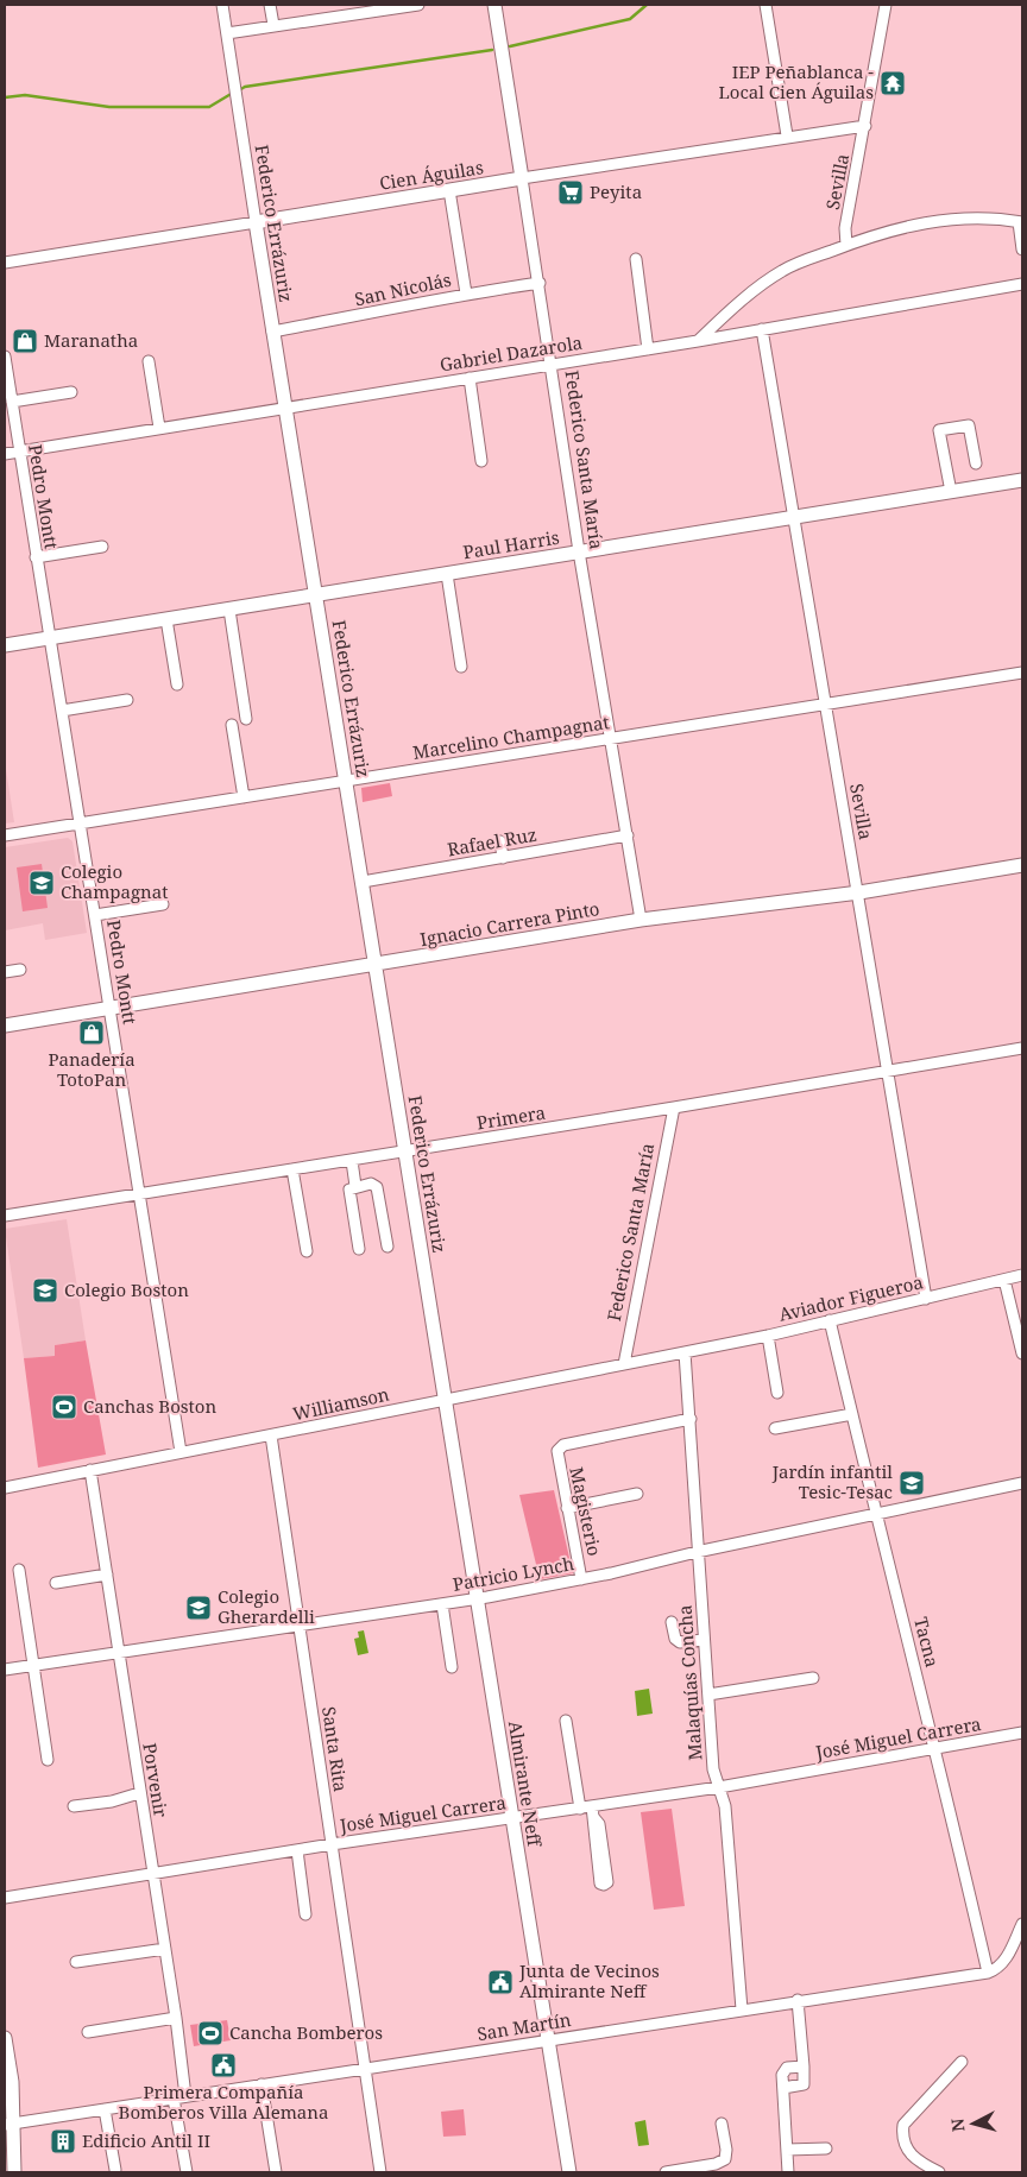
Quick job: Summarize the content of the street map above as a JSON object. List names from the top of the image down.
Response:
{
  "streets": {
    "street": [
      "Cien Águilas",
      "Sevilla",
      "Federico Errázuriz",
      "San Nicolás",
      "Gabriel Dazarola",
      "Federico Santa María",
      "Pedro Montt",
      "Paul Harris",
      "Marcelino Champagnat",
      "Rafael Ruz",
      "Ignacio Carrera Pinto",
      "Primera",
      "Aviador Figueroa",
      "Williamson",
      "Magisterio",
      "Patricio Lynch",
      "Tacna",
      "Malaquías Concha",
      "José Miguel Carrera",
      "Santa Rita",
      "Porvenir",
      "Almirante Neff",
      "San Martín"
    ]
  },
  "crossings": [
    ["Cien Águilas", "Sevilla"],
    ["Cien Águilas", "Federico Errázuriz"],
    ["Cien Águilas", "Federico Santa María"],
    ["Sevilla", "Gabriel Dazarola"],
    ["Sevilla", "Paul Harris"],
    ["Sevilla", "Marcelino Champagnat"],
    ["Sevilla", "Ignacio Carrera Pinto"],
    ["Sevilla", "Primera"],
    ["Sevilla", "Aviador Figueroa"],
    ["Federico Errázuriz", "San Nicolás"],
    ["Federico Errázuriz", "Gabriel Dazarola"],
    ["Federico Errázuriz", "Paul Harris"],
    ["Federico Errázuriz", "Marcelino Champagnat"],
    ["Federico Errázuriz", "Rafael Ruz"],
    ["Federico Errázuriz", "Ignacio Carrera Pinto"],
    ["Federico Errázuriz", "Primera"],
    ["Federico Errázuriz", "Williamson"],
    ["Federico Errázuriz", "Almirante Neff"],
    ["San Nicolás", "Federico Santa María"],
    ["Gabriel Dazarola", "Federico Santa María"],
    ["Gabriel Dazarola", "Pedro Montt"],
    ["Federico Santa María", "Paul Harris"],
    ["Federico Santa María", "Marcelino Champagnat"],
    ["Federico Santa María", "Rafael Ruz"],
    ["Federico Santa María", "Ignacio Carrera Pinto"],
    ["Federico Santa María", "Primera"],
    ["Federico Santa María", "Williamson"],
    ["Pedro Montt", "Paul Harris"],
    ["Pedro Montt", "Marcelino Champagnat"],
    ["Pedro Montt", "Ignacio Carrera Pinto"],
    ["Pedro Montt", "Primera"],
    ["Pedro Montt", "Williamson"],
    ["Aviador Figueroa", "Williamson"],
    ["Aviador Figueroa", "Tacna"],
    ["Aviador Figueroa", "Malaquías Concha"],
    ["Williamson", "Malaquías Concha"],
    ["Williamson", "Santa Rita"],
    ["Williamson", "Porvenir"],
    ["Williamson", "Almirante Neff"],
    ["Magisterio", "Patricio Lynch"],
    ["Magisterio", "Malaquías Concha"],
    ["Patricio Lynch", "Tacna"],
    ["Patricio Lynch", "Malaquías Concha"],
    ["Patricio Lynch", "Santa Rita"],
    ["Patricio Lynch", "Porvenir"],
    ["Patricio Lynch", "Almirante Neff"],
    ["Tacna", "José Miguel Carrera"],
    ["Tacna", "San Martín"],
    ["Malaquías Concha", "José Miguel Carrera"],
    ["Malaquías Concha", "San Martín"],
    ["José Miguel Carrera", "Santa Rita"],
    ["José Miguel Carrera", "Porvenir"],
    ["José Miguel Carrera", "Almirante Neff"],
    ["Santa Rita", "San Martín"],
    ["Porvenir", "San Martín"],
    ["Almirante Neff", "San Martín"]
  ],
  "places": {
    "temple": ["IEP Peñablanca - Local Cien Águilas"],
    "supermarket": ["Peyita"],
    "shop": ["Maranatha", "Panadería TotoPan"],
    "school or university": [
      "Colegio Champagnat",
      "Colegio Boston",
      "Jardín infantil Tesic-Tesac",
      "Colegio Gherardelli"
    ],
    "sports": ["Canchas Boston", "Cancha Bomberos"],
    "public building": ["Junta de Vecinos Almirante Neff", "Primera Compañía Bomberos Villa Alemana"],
    "building": ["Edificio Antil II"]
  },
  "north": "left"
}
